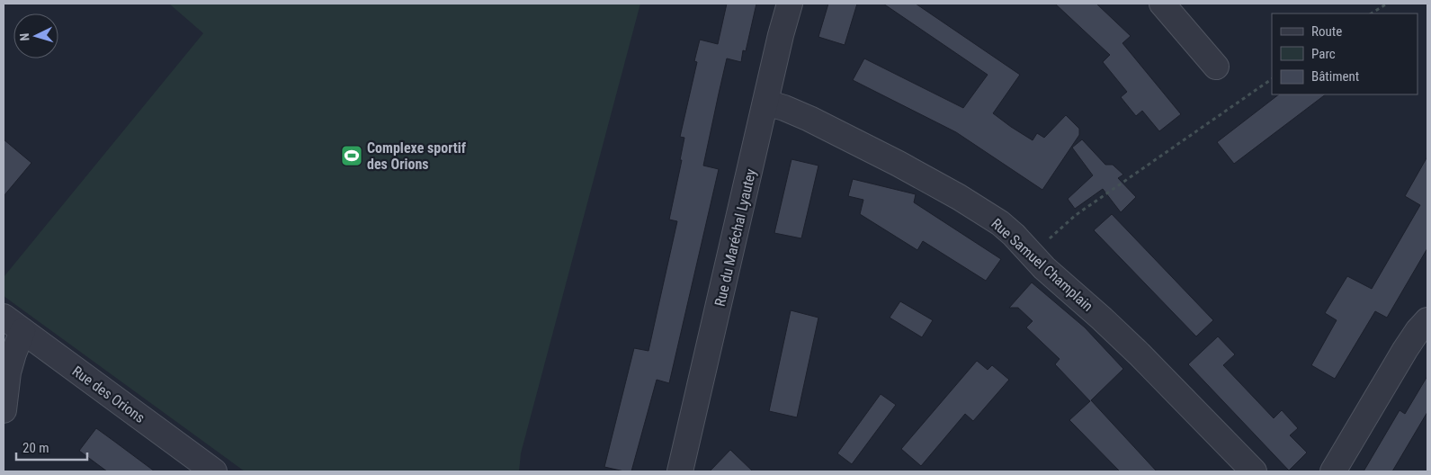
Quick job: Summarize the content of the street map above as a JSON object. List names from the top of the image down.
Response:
{
  "streets": {
    "street": ["Rue du Maréchal Lyautey", "Rue Samuel Champlain", "Rue des Orions"]
  },
  "crossings": [
    ["Rue du Maréchal Lyautey", "Rue Samuel Champlain"]
  ],
  "places": {
    "sports": ["Complexe sportif des Orions"]
  },
  "legend": ["Route", "Parc", "Bâtiment"],
  "scale_bar": "20 m",
  "north": "left"
}
